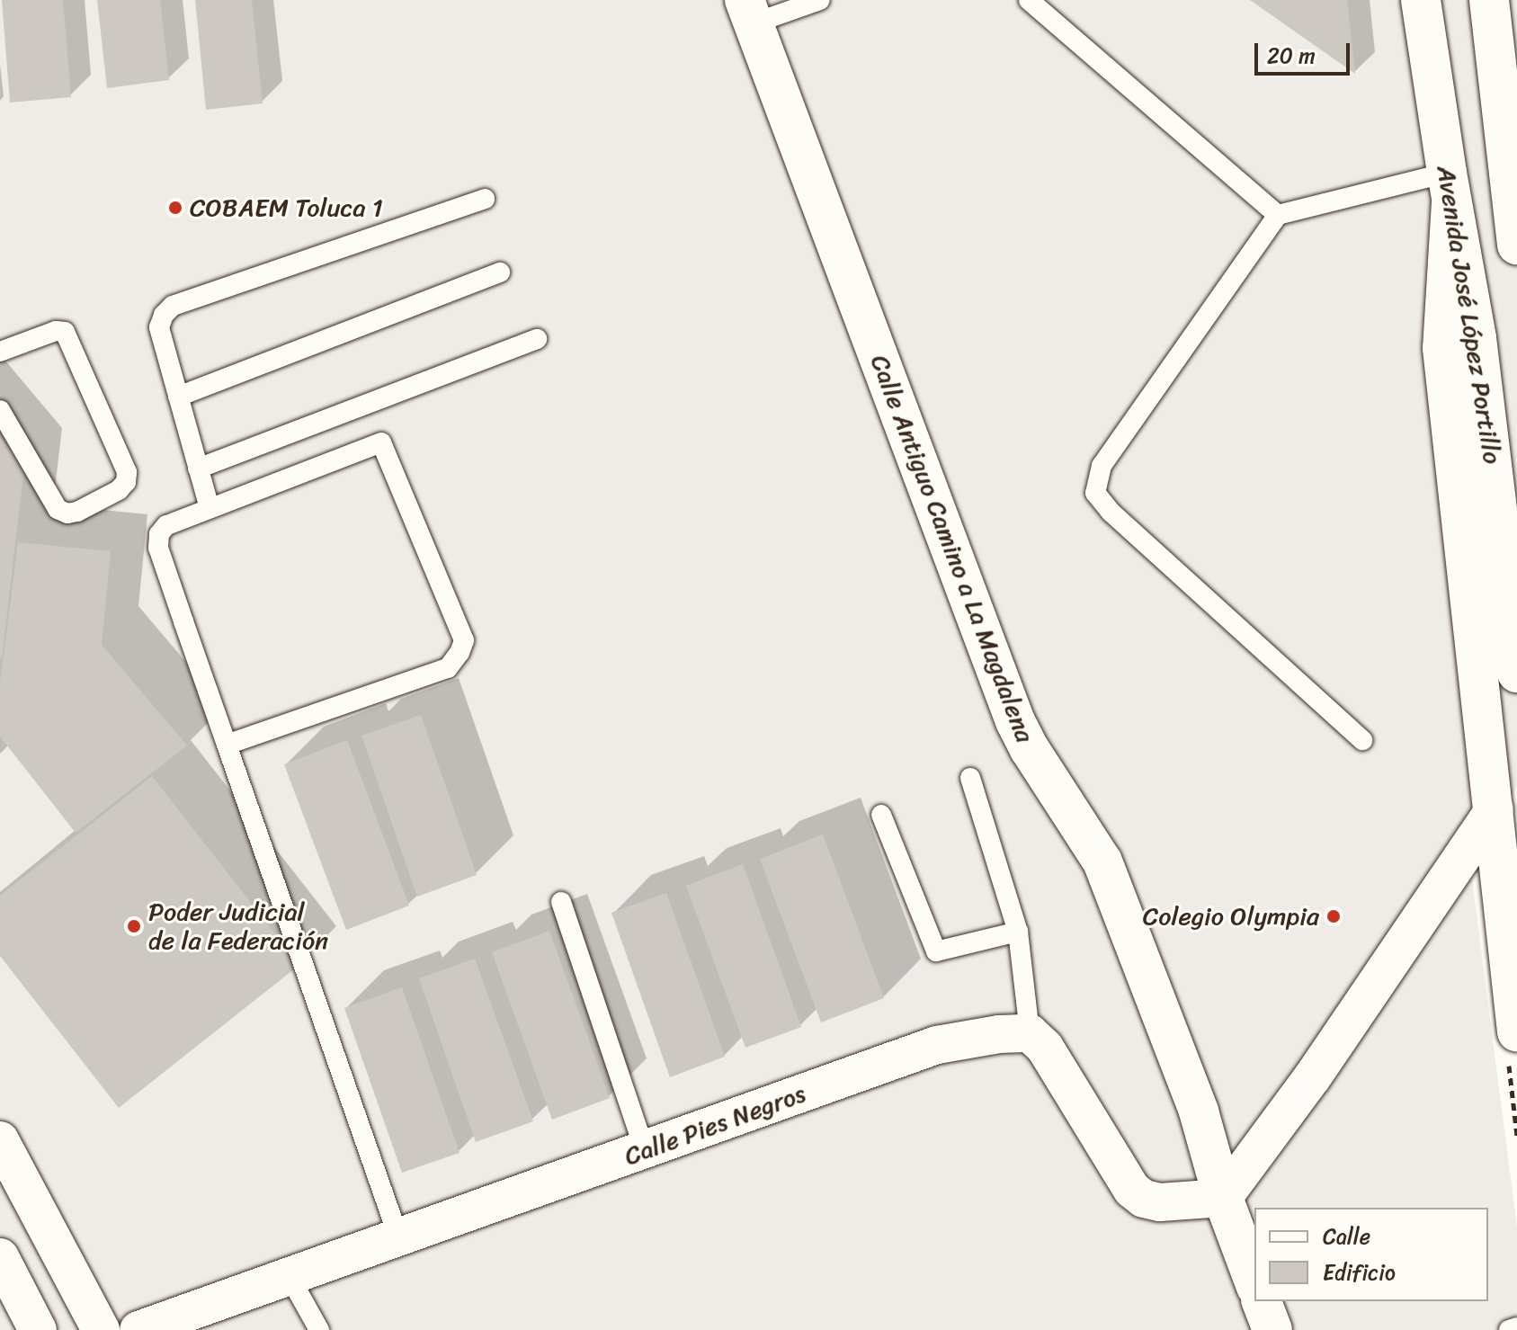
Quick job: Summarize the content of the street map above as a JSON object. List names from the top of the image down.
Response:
{
  "streets": {
    "main road": ["Avenida José López Portillo", "Calle Antiguo Camino a La Magdalena"],
    "street": ["Calle Pies Negros"]
  },
  "places": ["COBAEM Toluca 1", "Colegio Olympia", "Poder Judicial de la Federación"],
  "legend": ["Calle", "Edificio"],
  "scale_bar": "20 m"
}
